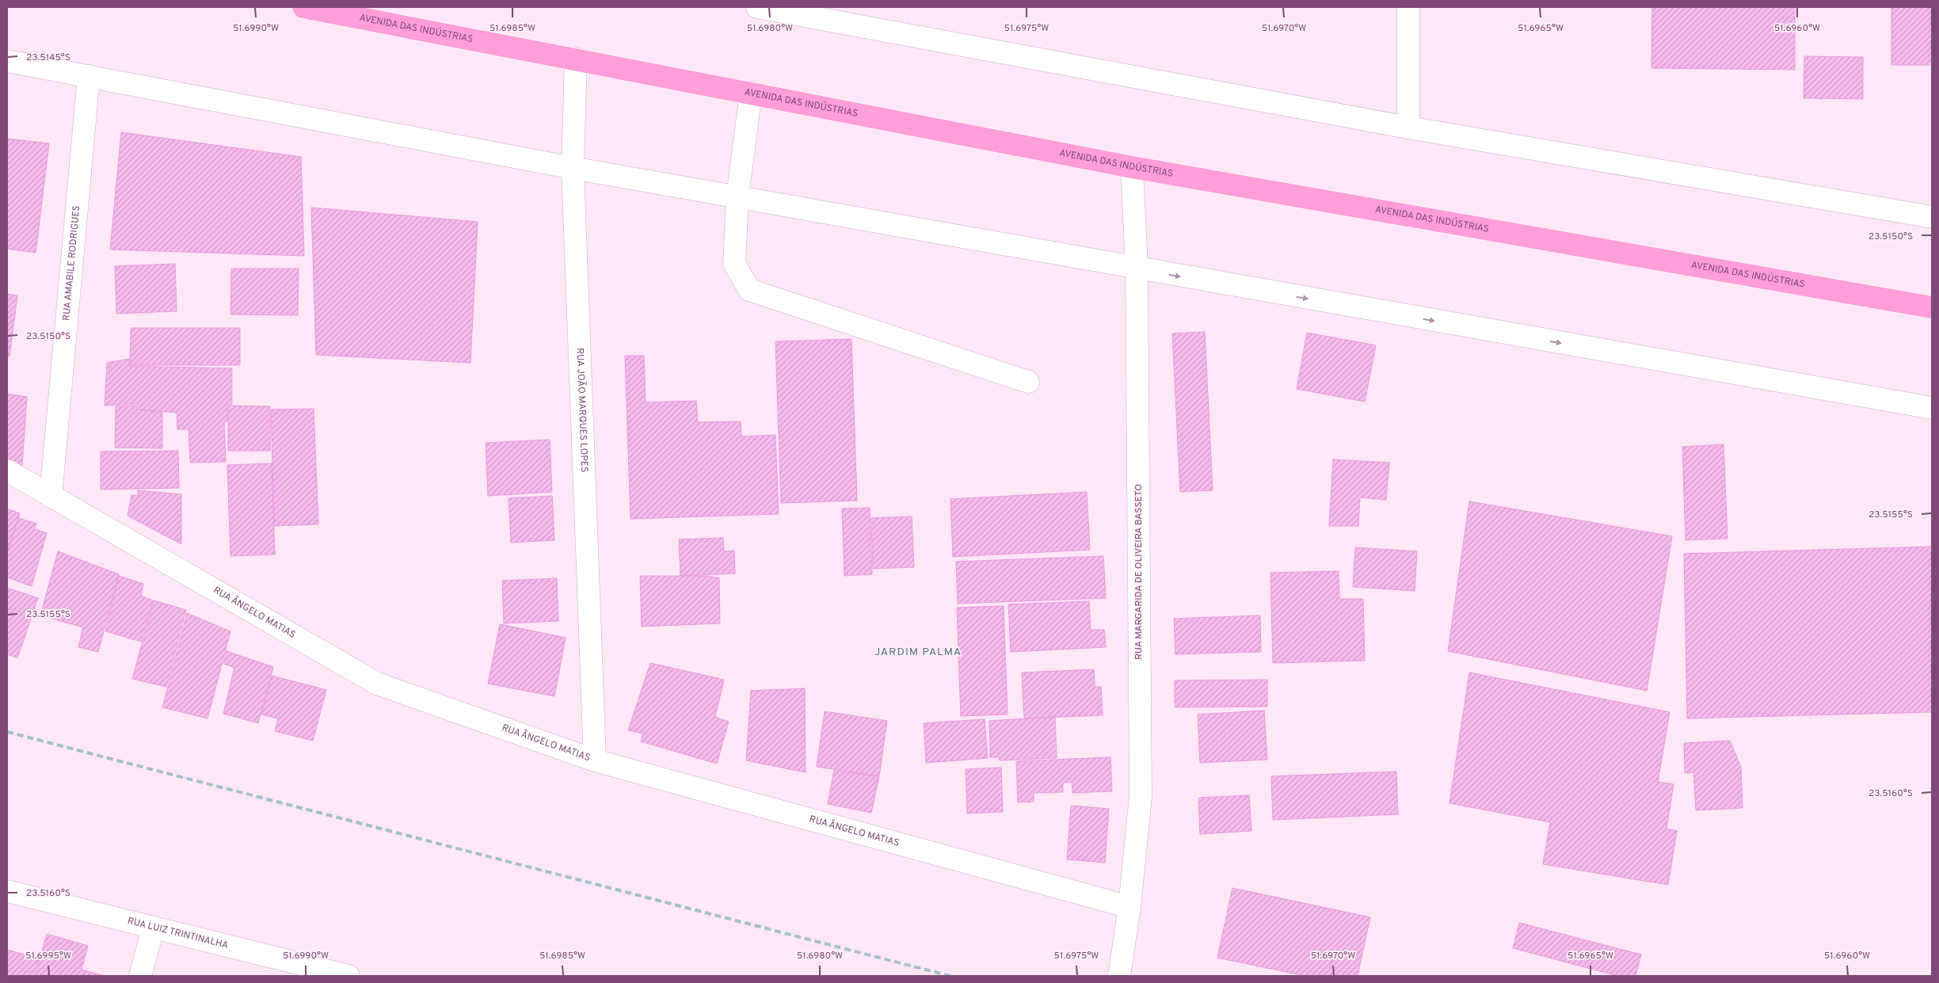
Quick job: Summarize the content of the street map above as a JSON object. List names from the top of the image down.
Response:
{
  "streets": {
    "main road": ["AVENIDA DAS INDÚSTRIAS"],
    "street": [
      "RUA AMABILE RODRIGUES",
      "RUA JOÃO MARQUES LOPES",
      "RUA MARGARIDA DE OLIVEIRA BASSETO",
      "RUA ÂNGELO MATIAS",
      "RUA LUIZ TRINTINALHA"
    ]
  },
  "crossings": [
    ["AVENIDA DAS INDÚSTRIAS", "RUA JOÃO MARQUES LOPES"],
    ["AVENIDA DAS INDÚSTRIAS", "RUA MARGARIDA DE OLIVEIRA BASSETO"],
    ["RUA AMABILE RODRIGUES", "RUA ÂNGELO MATIAS"],
    ["RUA JOÃO MARQUES LOPES", "RUA ÂNGELO MATIAS"],
    ["RUA MARGARIDA DE OLIVEIRA BASSETO", "RUA ÂNGELO MATIAS"]
  ],
  "districts": ["JARDIM PALMA"],
  "coordinates": [
    "51.6990°W",
    "51.6985°W",
    "51.6980°W",
    "51.6975°W",
    "51.6970°W",
    "51.6965°W",
    "51.6960°W",
    "23.5145°S",
    "23.5150°S",
    "23.5155°S",
    "23.5160°S",
    "51.6995°W"
  ]
}
